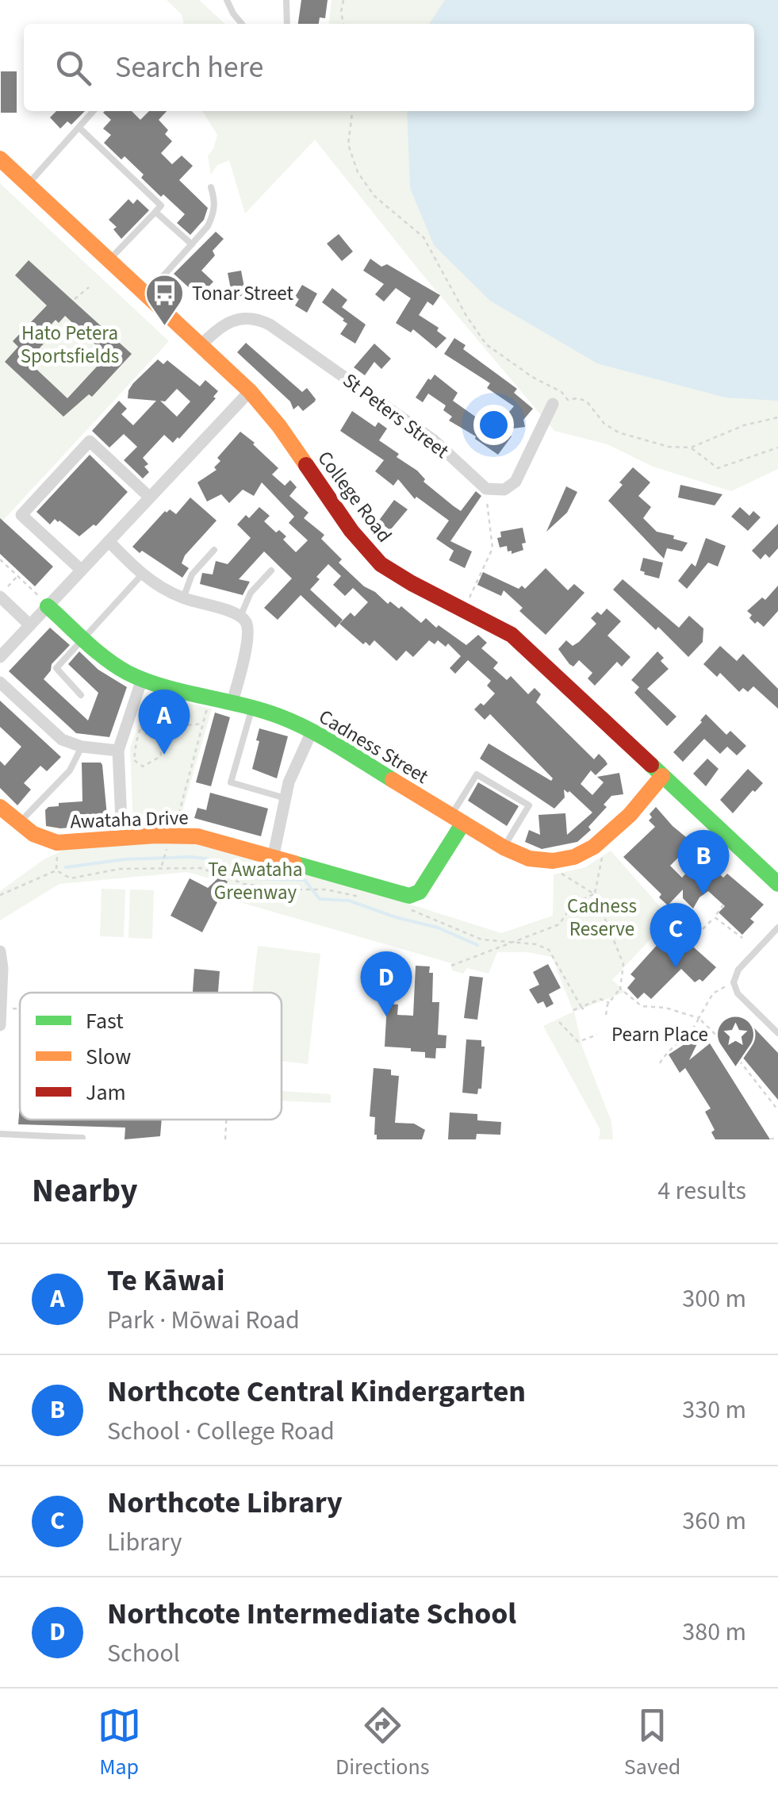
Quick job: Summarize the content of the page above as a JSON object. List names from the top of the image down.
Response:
{
  "streets": {
    "street": [
      "St Peters Street",
      "College Road",
      "Cadness Street",
      "Awataha Drive"
    ]
  },
  "crossings": [
    ["St Peters Street", "College Road"],
    ["College Road", "Cadness Street"],
    ["Cadness Street", "Awataha Drive"]
  ],
  "parks": ["Hato Petera Sportsfields", "Te Awataha Greenway", "Cadness Reserve"],
  "places": {
    "bus stop": ["Tonar Street"],
    "place": ["Pearn Place"]
  },
  "legend": ["Fast", "Slow", "Jam"],
  "page": {
    "search": "Search here",
    "pins": [
      "A",
      "B",
      "C",
      "D"
    ],
    "heading": ["Nearby", "4 results"],
    "list": [
      {
        "mark": "A",
        "name": "Te Kāwai",
        "note": "Park · Mōwai Road",
        "value": "300 m"
      },
      {
        "mark": "B",
        "name": "Northcote Central Kindergarten",
        "note": "School · College Road",
        "value": "330 m"
      },
      {
        "mark": "C",
        "name": "Northcote Library",
        "note": "Library",
        "value": "360 m"
      },
      {
        "mark": "D",
        "name": "Northcote Intermediate School",
        "note": "School",
        "value": "380 m"
      }
    ],
    "nav": ["Map", "Directions", "Saved"]
  }
}
